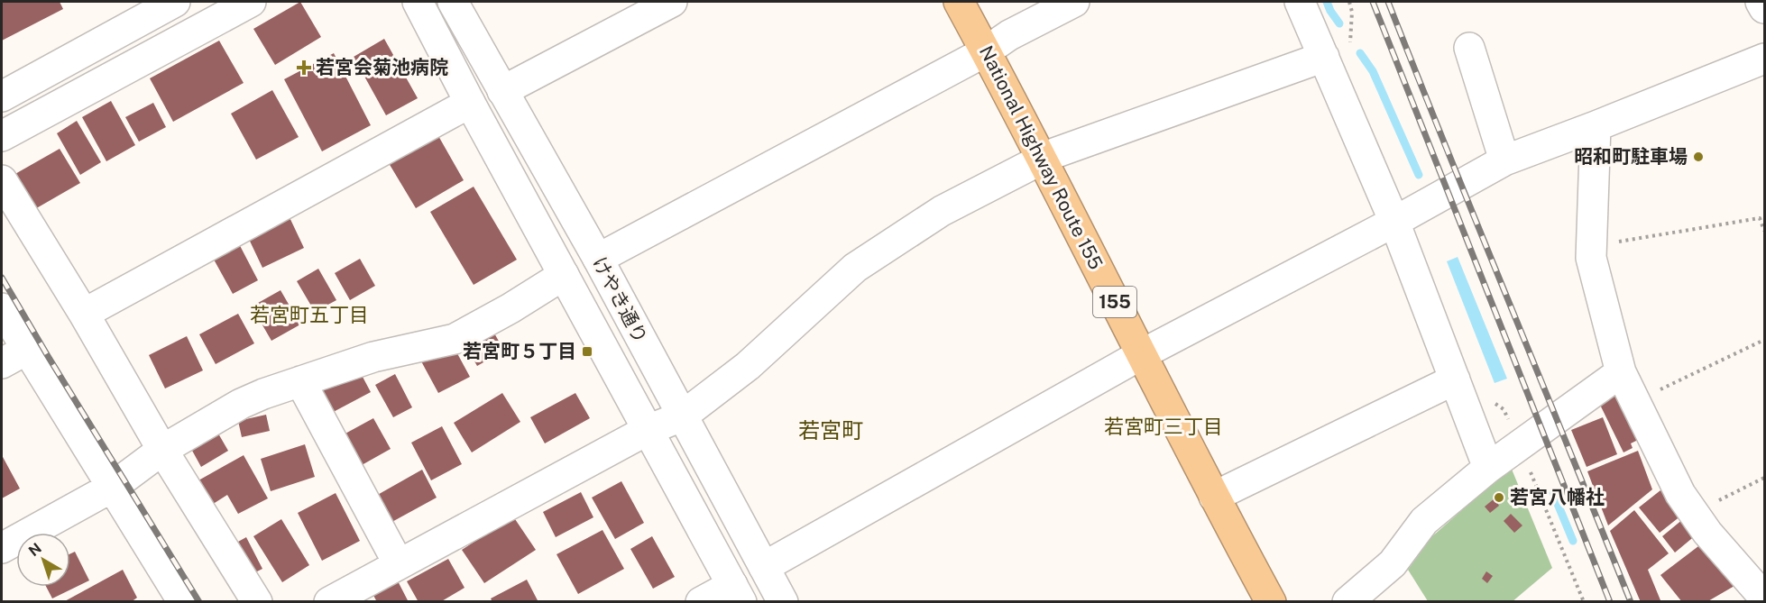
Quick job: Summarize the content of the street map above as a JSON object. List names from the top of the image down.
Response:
{
  "streets": {
    "highway": ["National Highway Route 155", "155"],
    "street": ["けやき通り"]
  },
  "districts": ["若宮町五丁目", "若宮町三丁目", "若宮町"],
  "places": {
    "health": ["若宮会菊池病院"],
    "other": ["昭和町駐車場", "若宮八幡社"],
    "transit": ["若宮町５丁目"]
  },
  "north": "top left"
}
